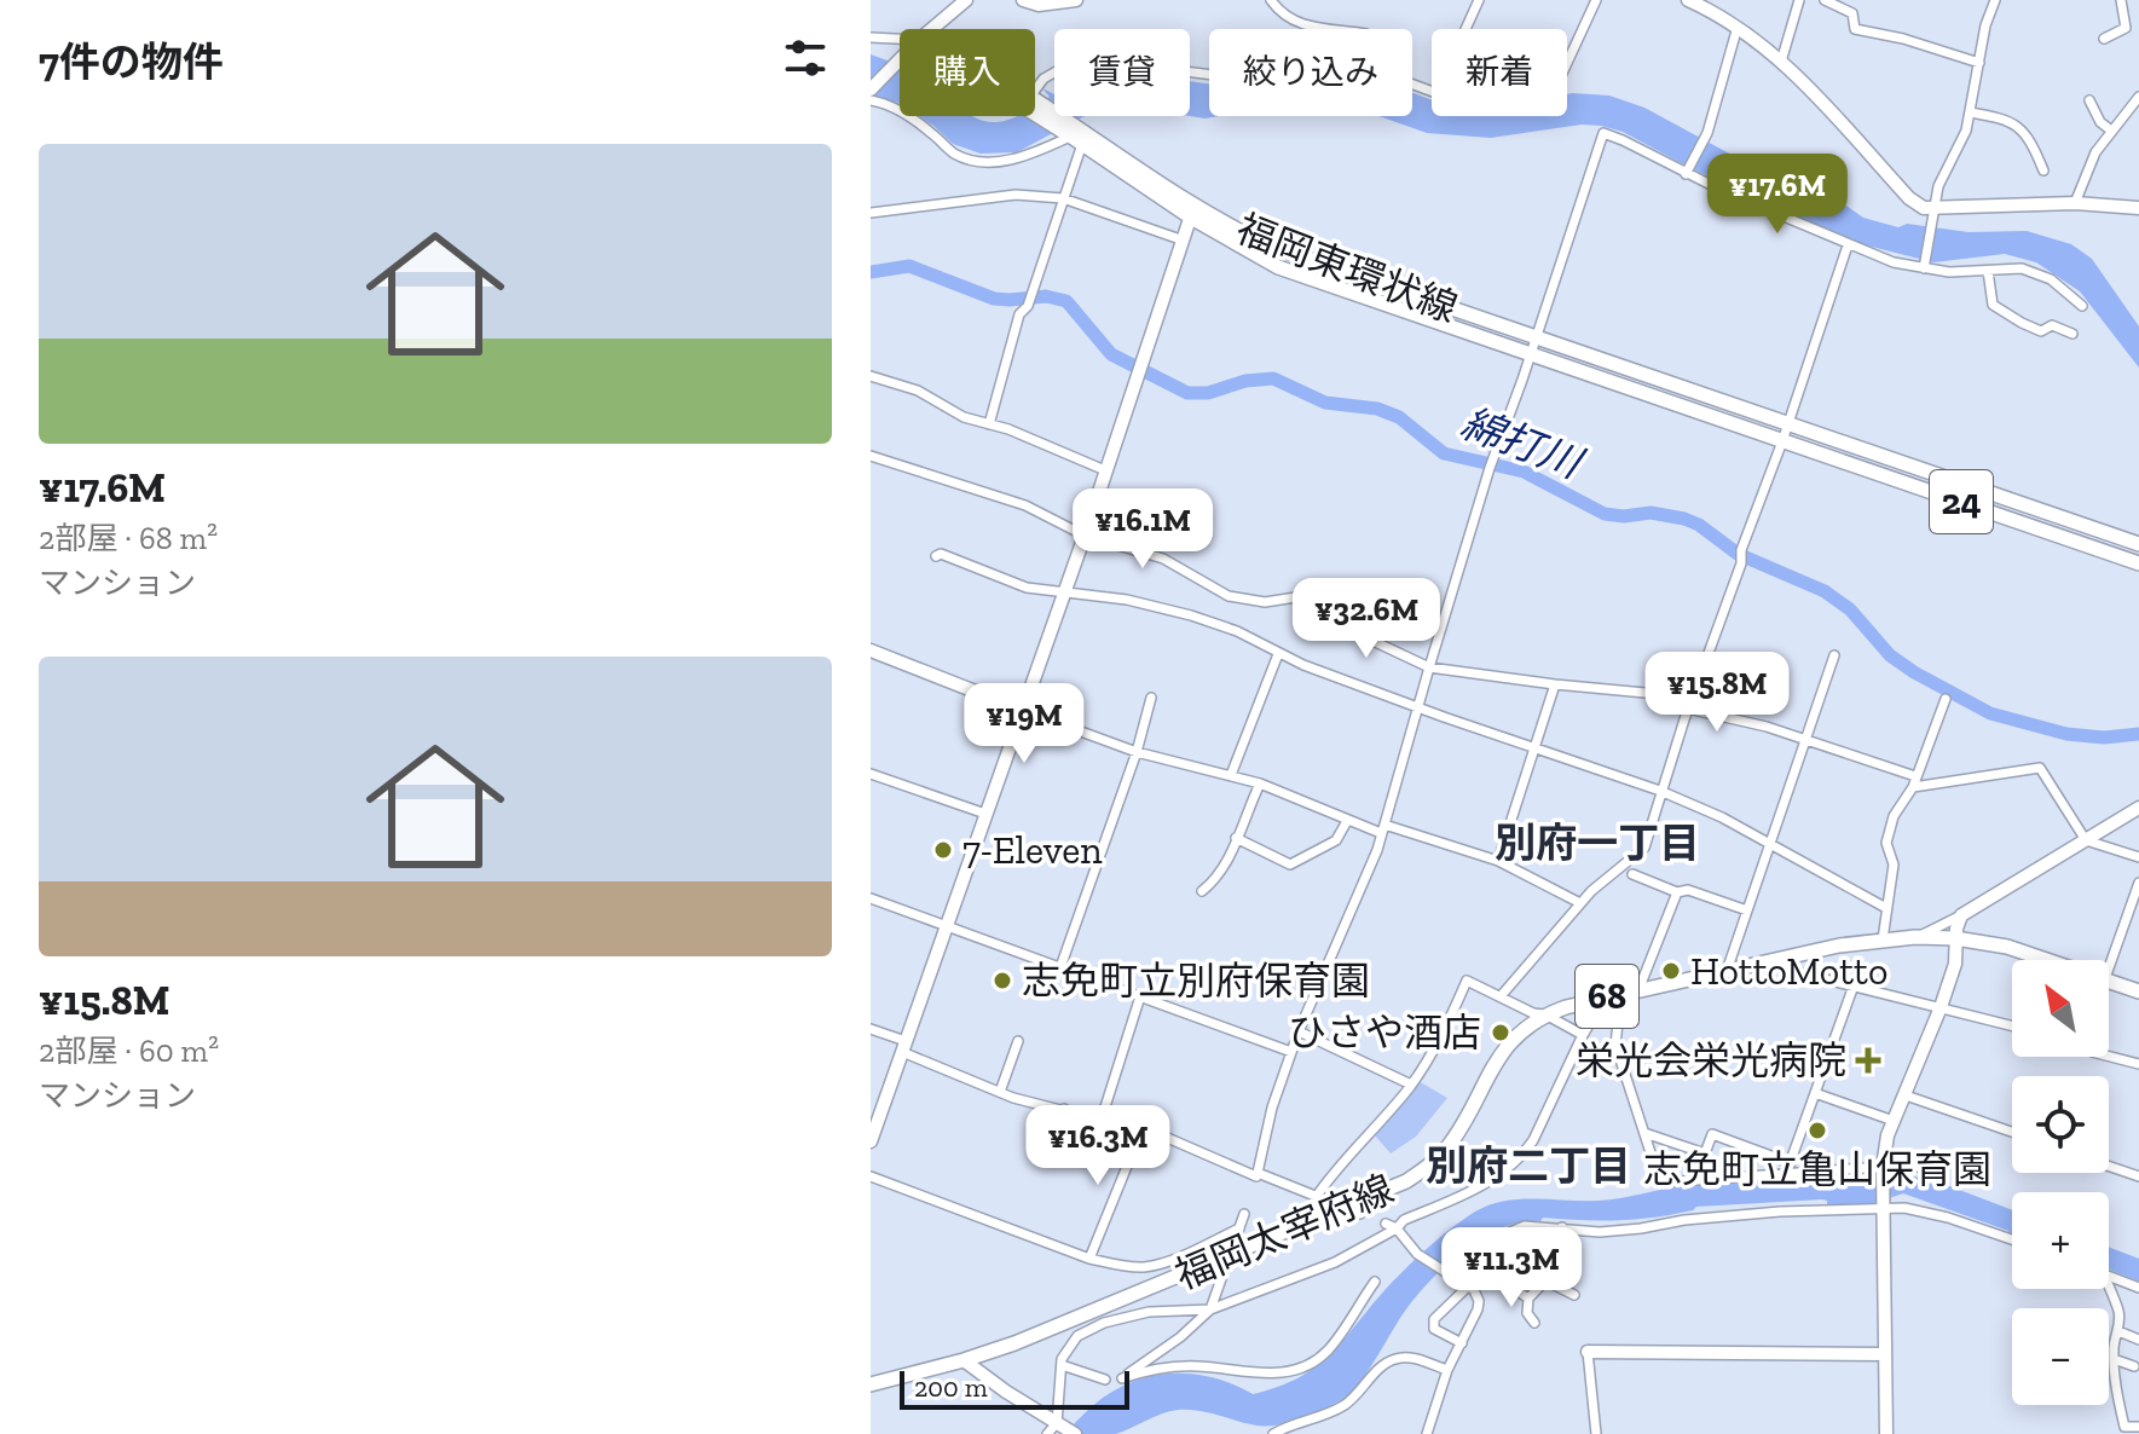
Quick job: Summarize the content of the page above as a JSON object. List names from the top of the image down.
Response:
{
  "streets": {
    "main road": [
      "福岡東環状線",
      "24",
      "68",
      "福岡太宰府線"
    ]
  },
  "districts": ["別府一丁目", "別府二丁目"],
  "water": ["綿打川"],
  "places": {
    "other": [
      "7-Eleven",
      "HottoMotto",
      "志免町立別府保育園",
      "ひさや酒店",
      "志免町立亀山保育園"
    ],
    "health": ["栄光会栄光病院"]
  },
  "scale_bar": "200 m",
  "north": "top left",
  "page": {
    "heading": "7件の物件",
    "chip": [
      "購入",
      "賃貸",
      "絞り込み",
      "新着"
    ],
    "list": [
      {
        "name": "¥17.6M",
        "note": "2部屋 · 68 m² · マンション"
      },
      {
        "name": "¥15.8M",
        "note": "2部屋 · 60 m² · マンション"
      }
    ],
    "price": [
      "¥17.6M",
      "¥16.1M",
      "¥32.6M",
      "¥15.8M",
      "¥19M",
      "¥16.3M",
      "¥11.3M"
    ],
    "map_buttons": ["+", "−"],
    "scale": "200 m"
  }
}
